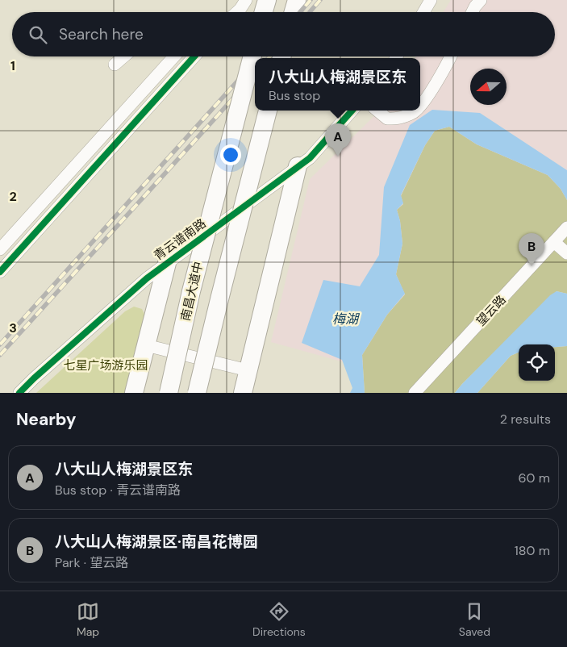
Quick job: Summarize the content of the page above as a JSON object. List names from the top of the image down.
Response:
{
  "streets": {
    "highway": ["南昌大道中"],
    "street": ["青云谱南路", "望云路"]
  },
  "water": ["梅湖"],
  "parks": ["七星广场游乐园"],
  "north": "left",
  "page": {
    "search": "Search here",
    "popup": ["八大山人梅湖景区东", "Bus stop"],
    "pins": ["A", "B"],
    "heading": ["Nearby", "2 results"],
    "list": [
      {
        "mark": "A",
        "name": "八大山人梅湖景区东",
        "note": "Bus stop · 青云谱南路",
        "value": "60 m"
      },
      {
        "mark": "B",
        "name": "八大山人梅湖景区·南昌花博园",
        "note": "Park · 望云路",
        "value": "180 m"
      }
    ],
    "nav": ["Map", "Directions", "Saved"]
  },
  "grid": {
    "rows": ["1", "2", "3"]
  }
}
